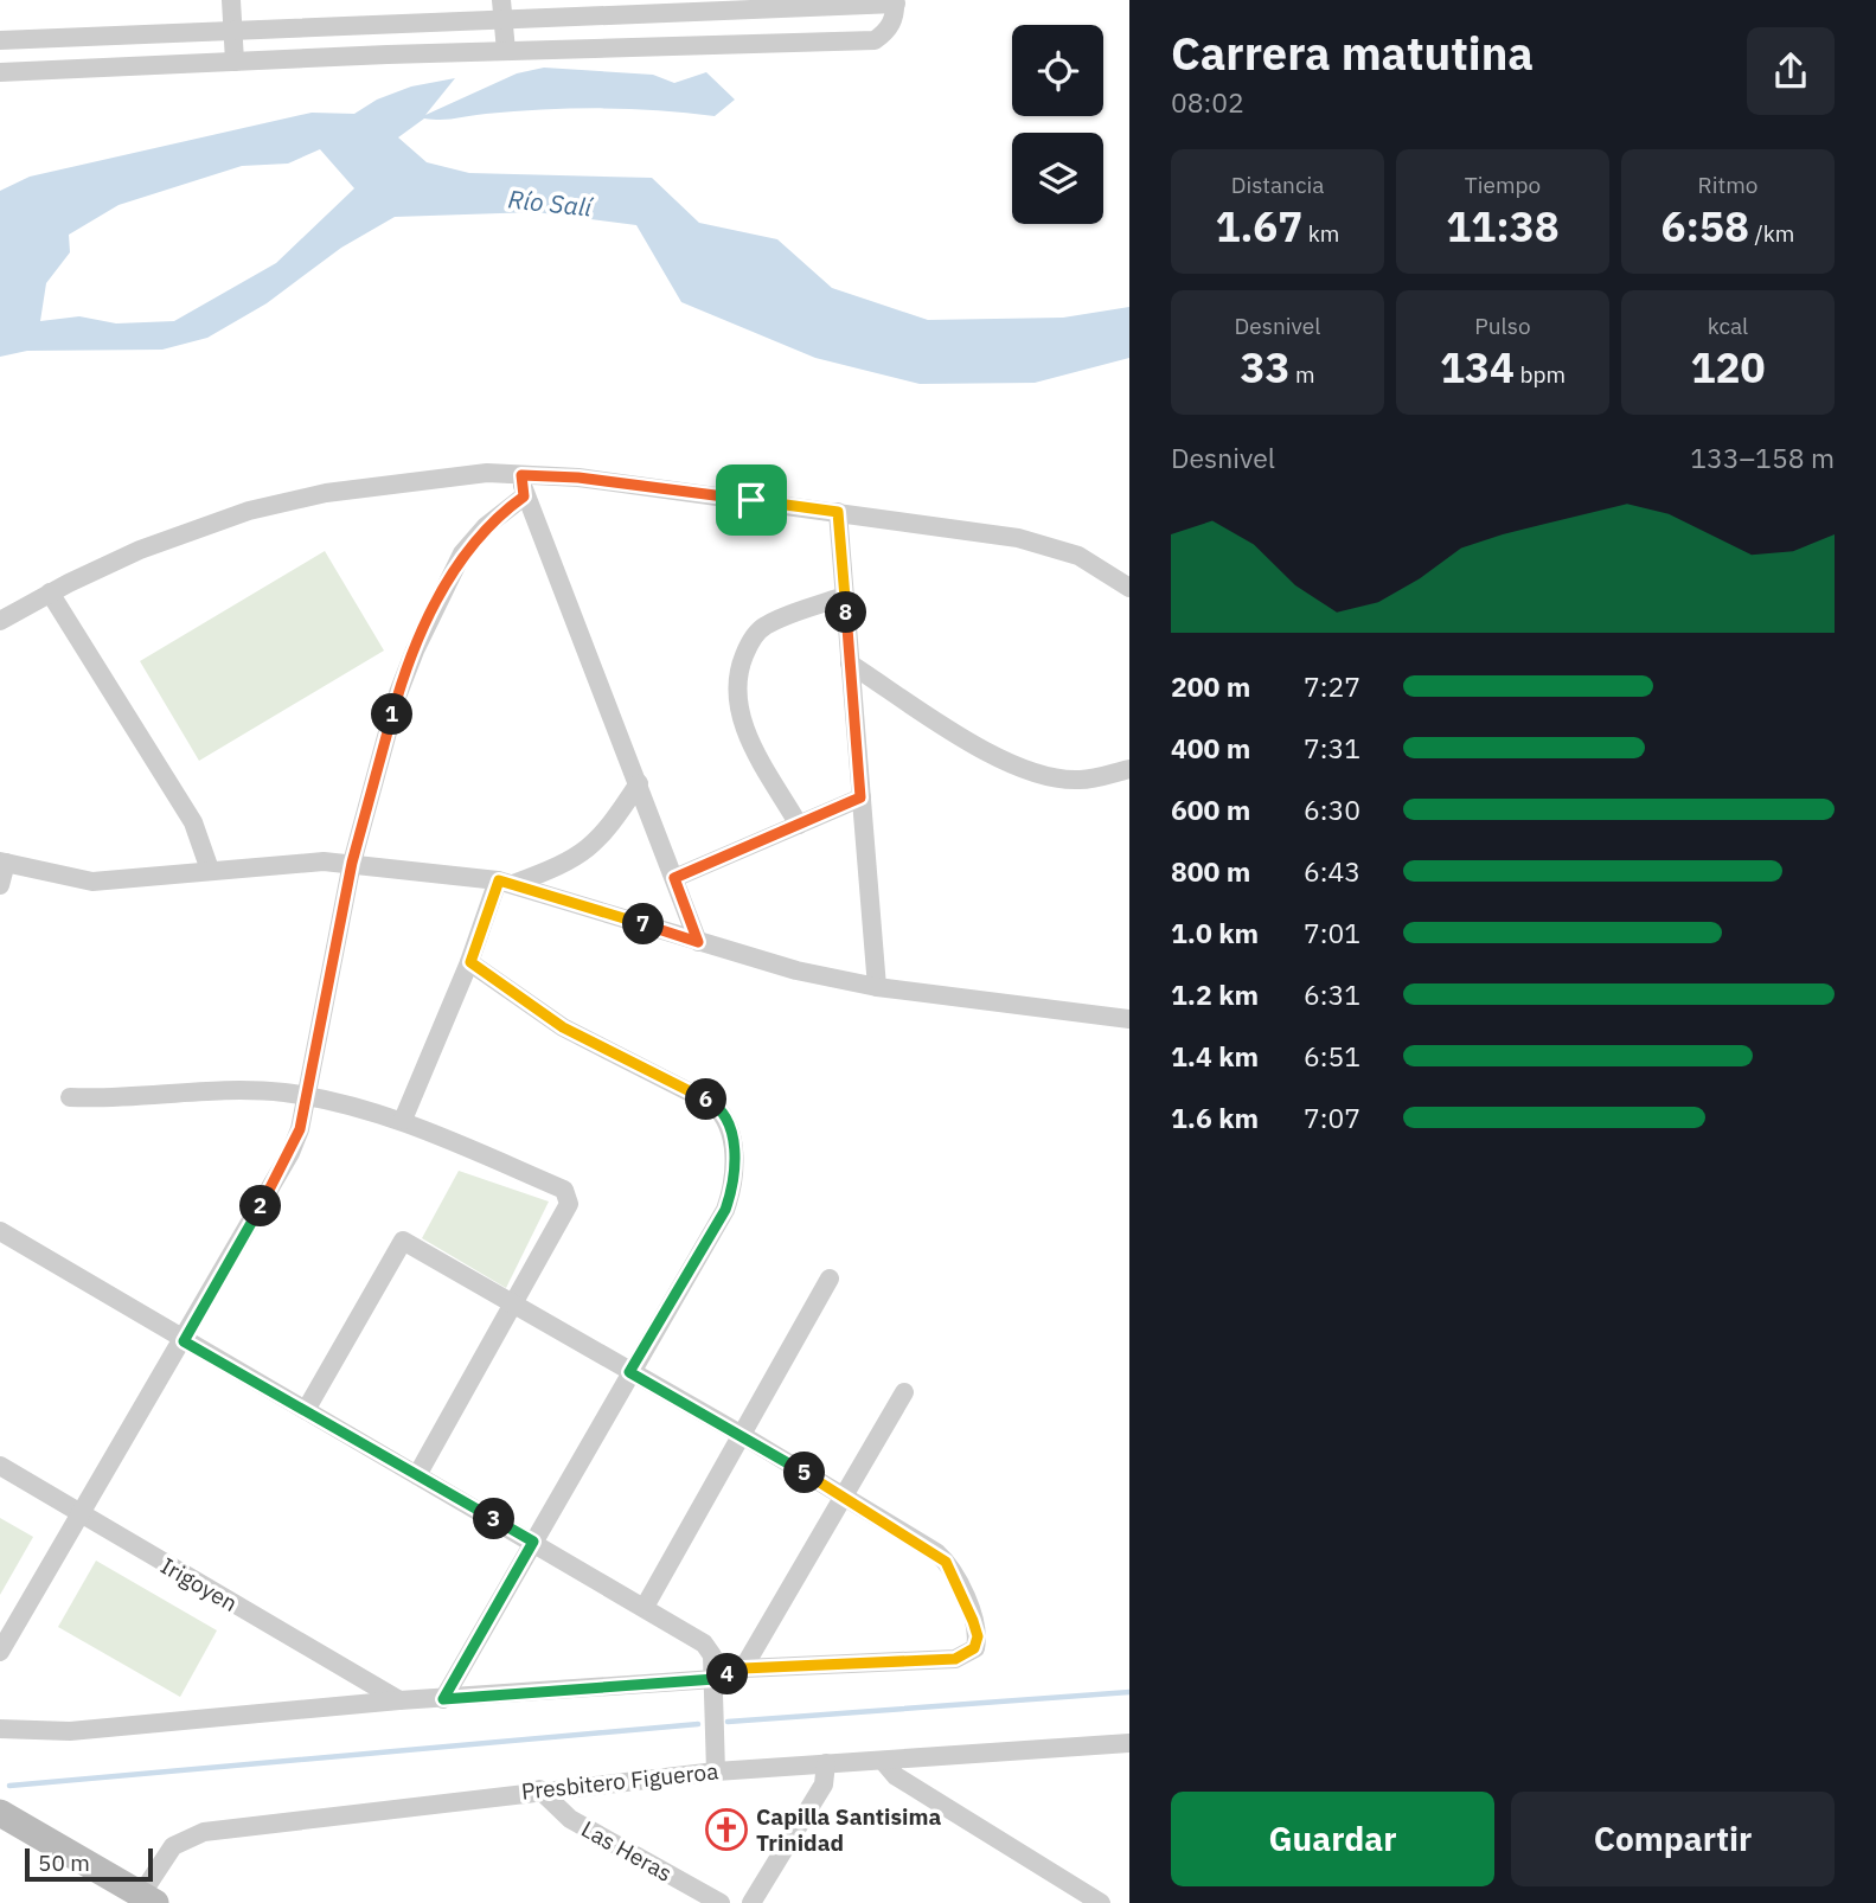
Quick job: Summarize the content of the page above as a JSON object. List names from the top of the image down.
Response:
{
  "streets": {
    "street": ["Irigoyen", "Presbitero Figueroa", "Las Heras"]
  },
  "crossings": [
    ["Presbitero Figueroa", "Las Heras"]
  ],
  "water": ["Río Salí"],
  "places": {
    "church": ["Capilla Santisima Trinidad"]
  },
  "scale_bar": "50 m",
  "page": {
    "heading": ["Carrera matutina", "08:02"],
    "stats": [
      ["Distancia", "1.67 km"],
      ["Tiempo", "11:38"],
      ["Ritmo", "6:58 /km"],
      ["Desnivel", "33 m"],
      ["Pulso", "134 bpm"],
      ["kcal", "120"]
    ],
    "chart": ["Desnivel", "133–158 m"],
    "pins": [
      "8",
      "1",
      "7",
      "6",
      "2",
      "5",
      "3",
      "4"
    ],
    "list": [
      {
        "name": "200 m",
        "note": "7:27"
      },
      {
        "name": "400 m",
        "note": "7:31"
      },
      {
        "name": "600 m",
        "note": "6:30"
      },
      {
        "name": "800 m",
        "note": "6:43"
      },
      {
        "name": "1.0 km",
        "note": "7:01"
      },
      {
        "name": "1.2 km",
        "note": "6:31"
      },
      {
        "name": "1.4 km",
        "note": "6:51"
      },
      {
        "name": "1.6 km",
        "note": "7:07"
      }
    ],
    "buttons": ["Guardar", "Compartir"],
    "scale": "50 m"
  }
}
